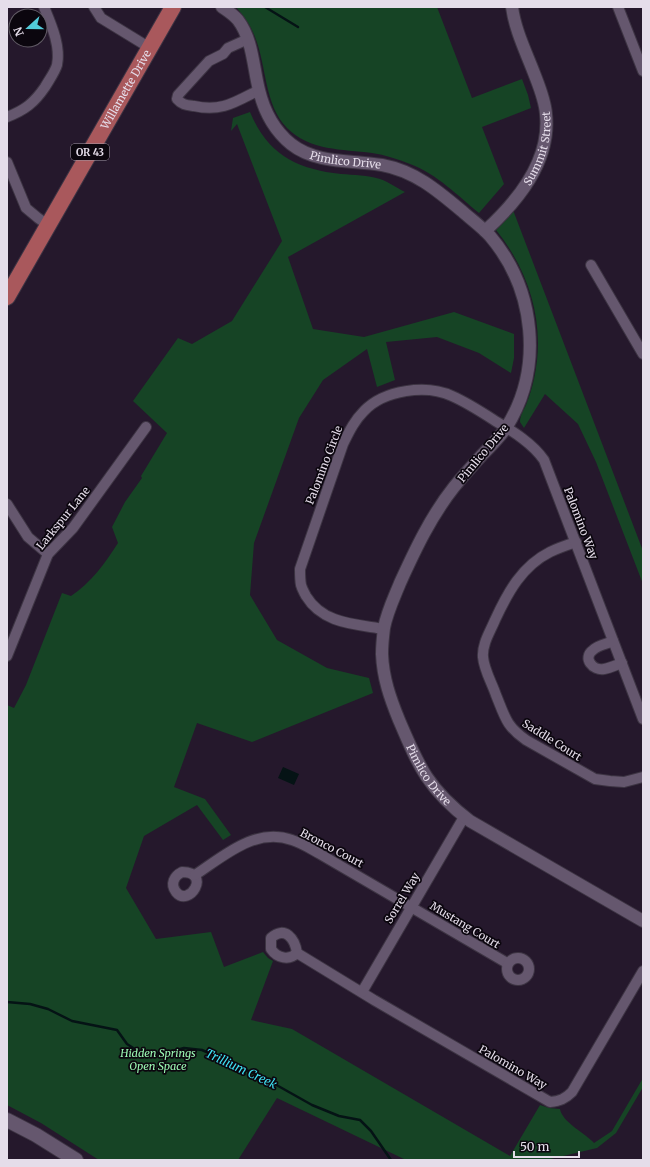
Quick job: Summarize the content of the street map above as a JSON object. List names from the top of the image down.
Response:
{
  "streets": {
    "main road": ["Willamette Drive", "OR 43"],
    "street": [
      "Summit Street",
      "Pimlico Drive",
      "Palomino Circle",
      "Larkspur Lane",
      "Palomino Way",
      "Saddle Court",
      "Bronco Court",
      "Sorrel Way",
      "Mustang Court"
    ]
  },
  "crossings": [
    ["Summit Street", "Pimlico Drive"],
    ["Pimlico Drive", "Palomino Circle"],
    ["Pimlico Drive", "Palomino Way"],
    ["Pimlico Drive", "Sorrel Way"],
    ["Palomino Circle", "Palomino Way"],
    ["Palomino Way", "Saddle Court"],
    ["Palomino Way", "Sorrel Way"],
    ["Bronco Court", "Sorrel Way"],
    ["Bronco Court", "Mustang Court"],
    ["Sorrel Way", "Mustang Court"]
  ],
  "water": ["Trillium Creek"],
  "parks": ["Hidden Springs Open Space"],
  "scale_bar": "50 m",
  "north": "left"
}
